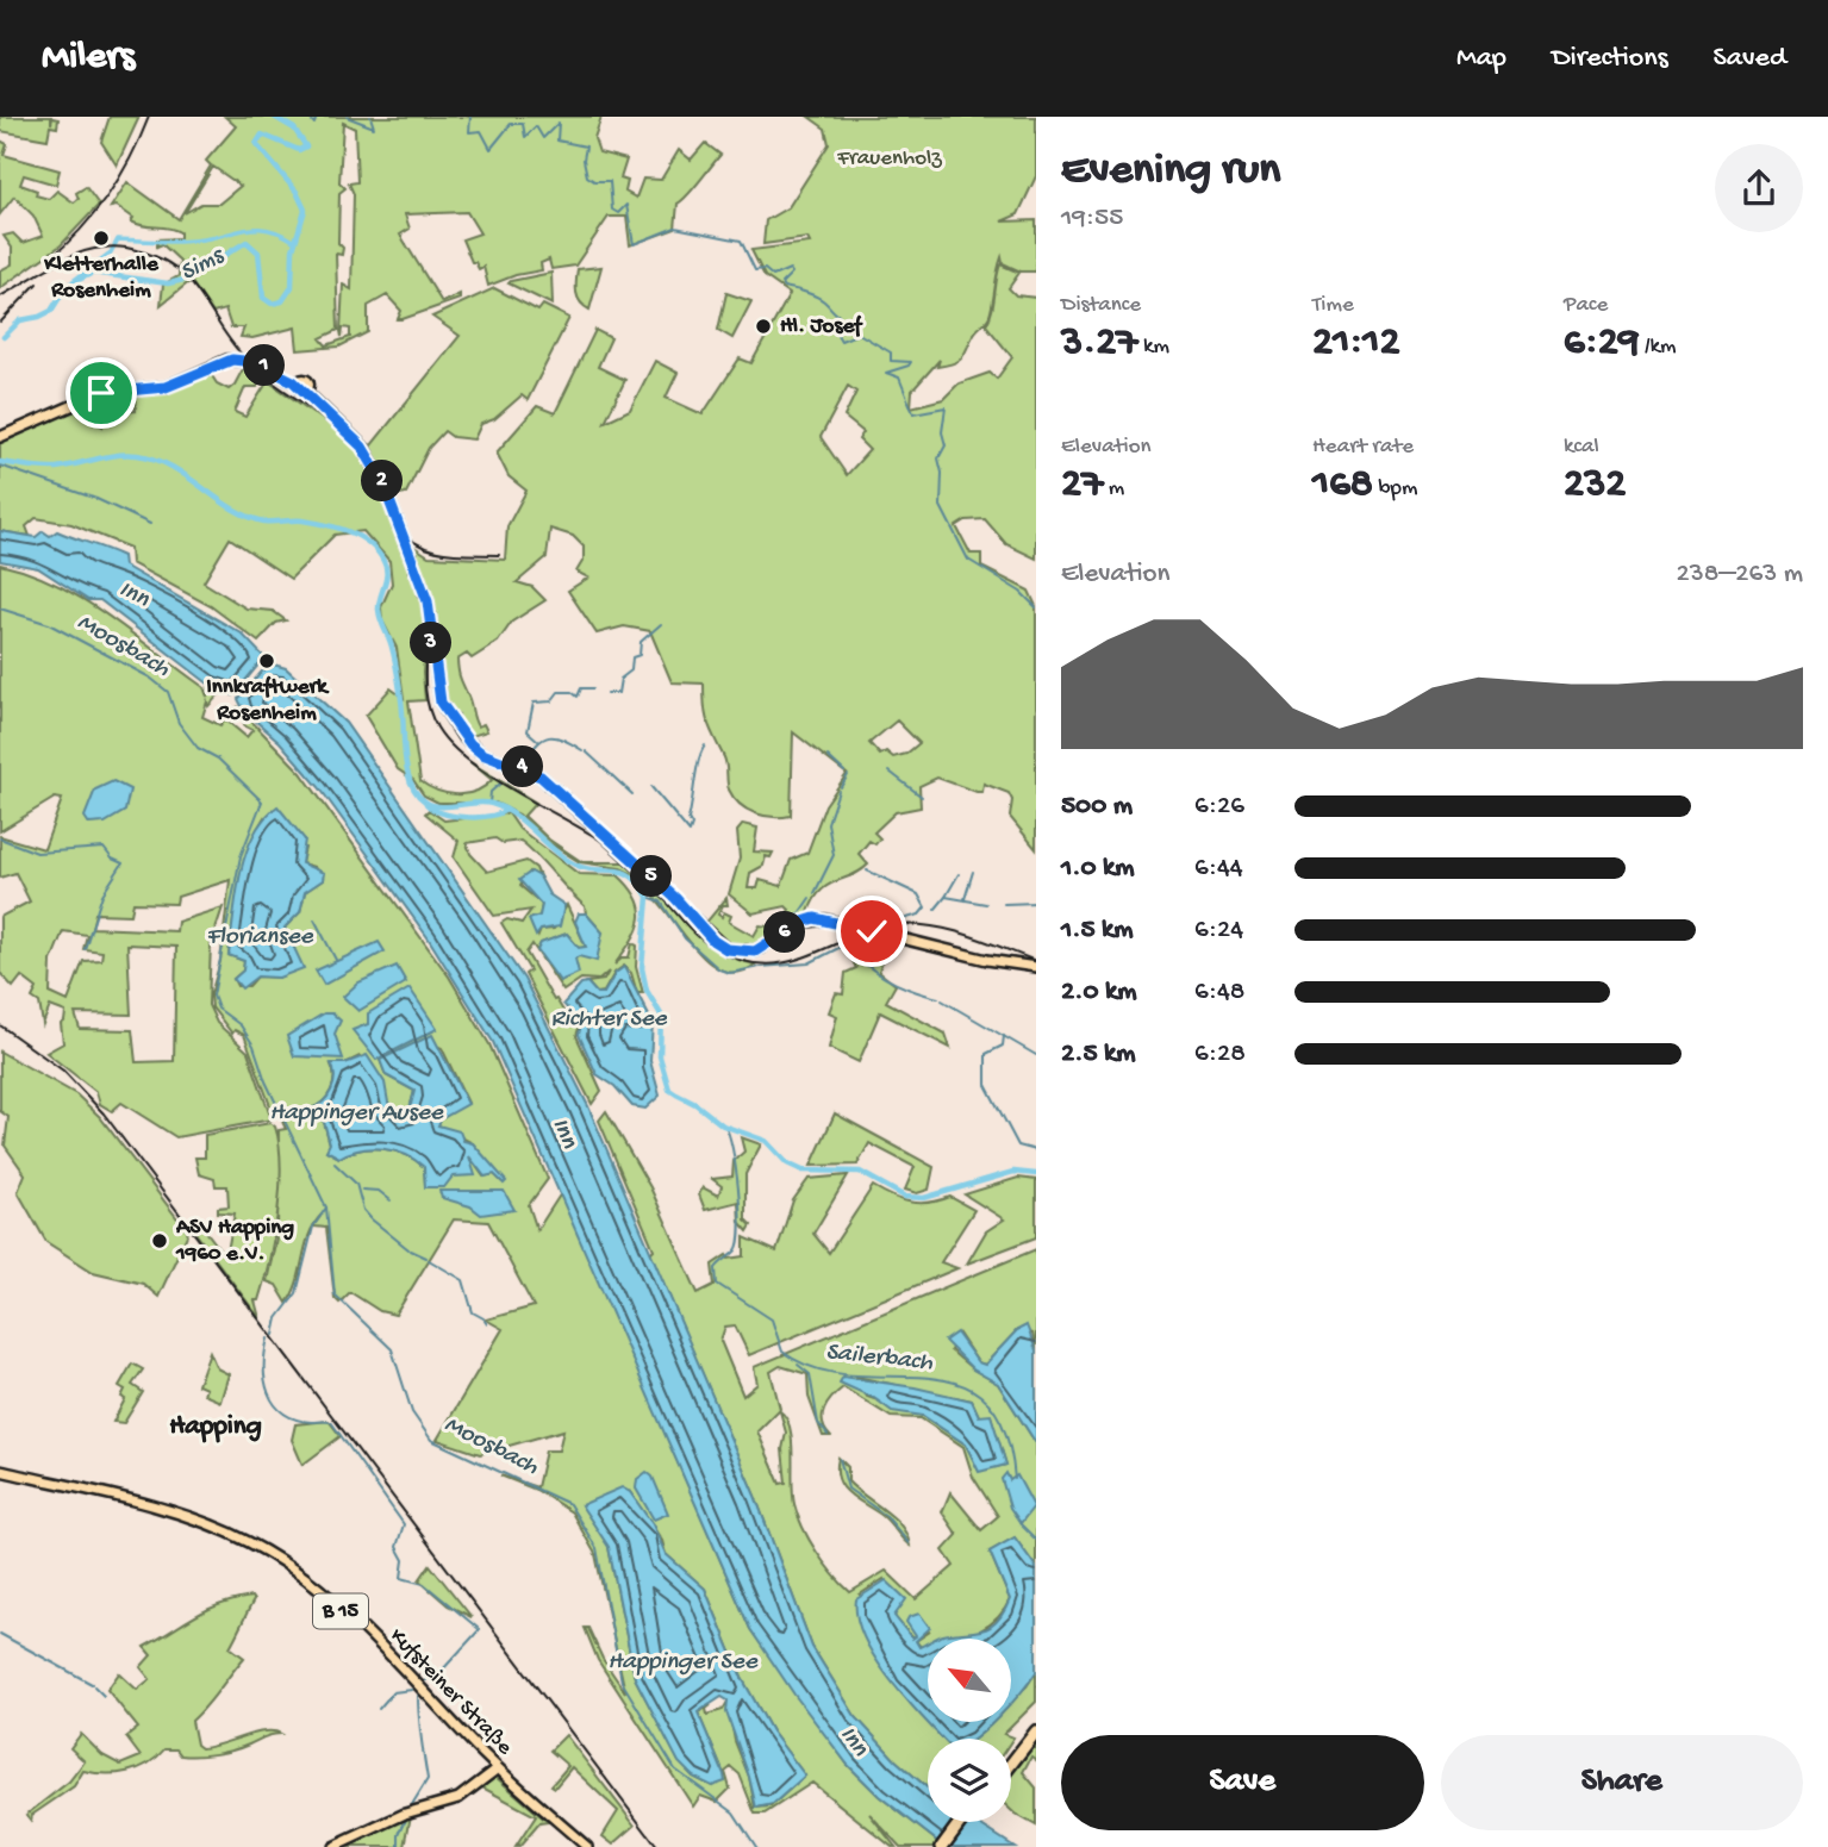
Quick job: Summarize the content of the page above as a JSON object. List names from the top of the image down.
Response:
{
  "streets": {
    "main road": ["B 15", "Kufsteiner Straße"]
  },
  "districts": ["Happing"],
  "water": [
    "Sims",
    "Inn",
    "Moosbach",
    "Floriansee",
    "Richter See",
    "Happinger Ausee",
    "Sailerbach",
    "Happinger See"
  ],
  "parks": ["Frauenholz"],
  "places": [
    "Kletterhalle Rosenheim",
    "Hl. Josef",
    "Innkraftwerk Rosenheim",
    "ASV Happing 1960 e.V."
  ],
  "north": "top left",
  "page": {
    "header": "Milers",
    "nav": ["Map", "Directions", "Saved"],
    "heading": ["Evening run", "19:55"],
    "stats": [
      ["Distance", "3.27 km"],
      ["Time", "21:12"],
      ["Pace", "6:29 /km"],
      ["Elevation", "27 m"],
      ["Heart rate", "168 bpm"],
      ["kcal", "232"]
    ],
    "pins": [
      "1",
      "2",
      "3",
      "4",
      "5",
      "6"
    ],
    "chart": ["Elevation", "238–263 m"],
    "list": [
      {
        "name": "500 m",
        "note": "6:26"
      },
      {
        "name": "1.0 km",
        "note": "6:44"
      },
      {
        "name": "1.5 km",
        "note": "6:24"
      },
      {
        "name": "2.0 km",
        "note": "6:48"
      },
      {
        "name": "2.5 km",
        "note": "6:28"
      }
    ],
    "buttons": ["Save", "Share"]
  }
}
